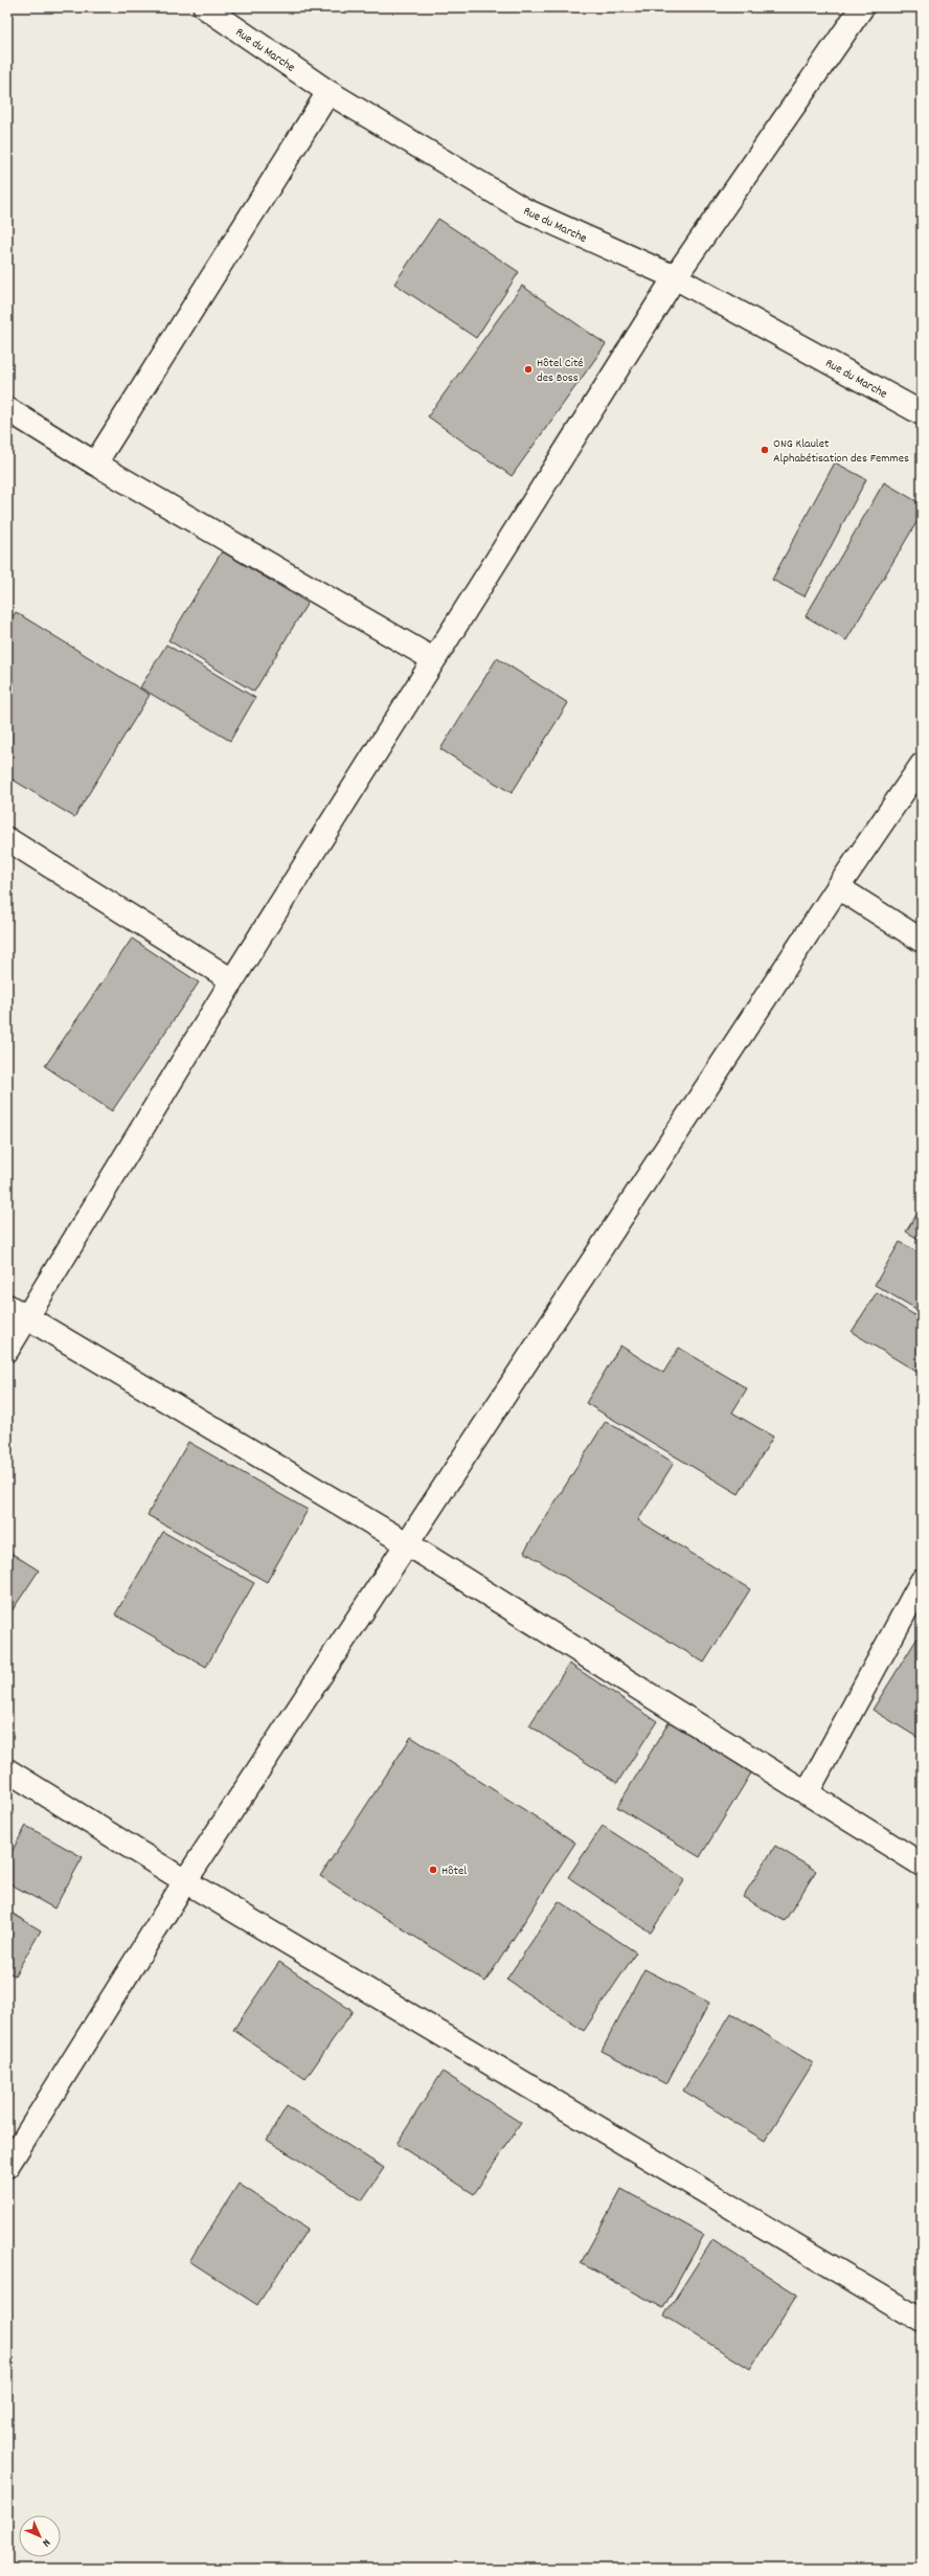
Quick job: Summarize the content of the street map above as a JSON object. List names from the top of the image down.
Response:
{
  "streets": {
    "street": ["Rue du Marche"]
  },
  "places": ["Hôtel Cité des Boss", "ONG Klaulet Alphabétisation des Femmes", "Hôtel"],
  "north": "bottom right"
}
